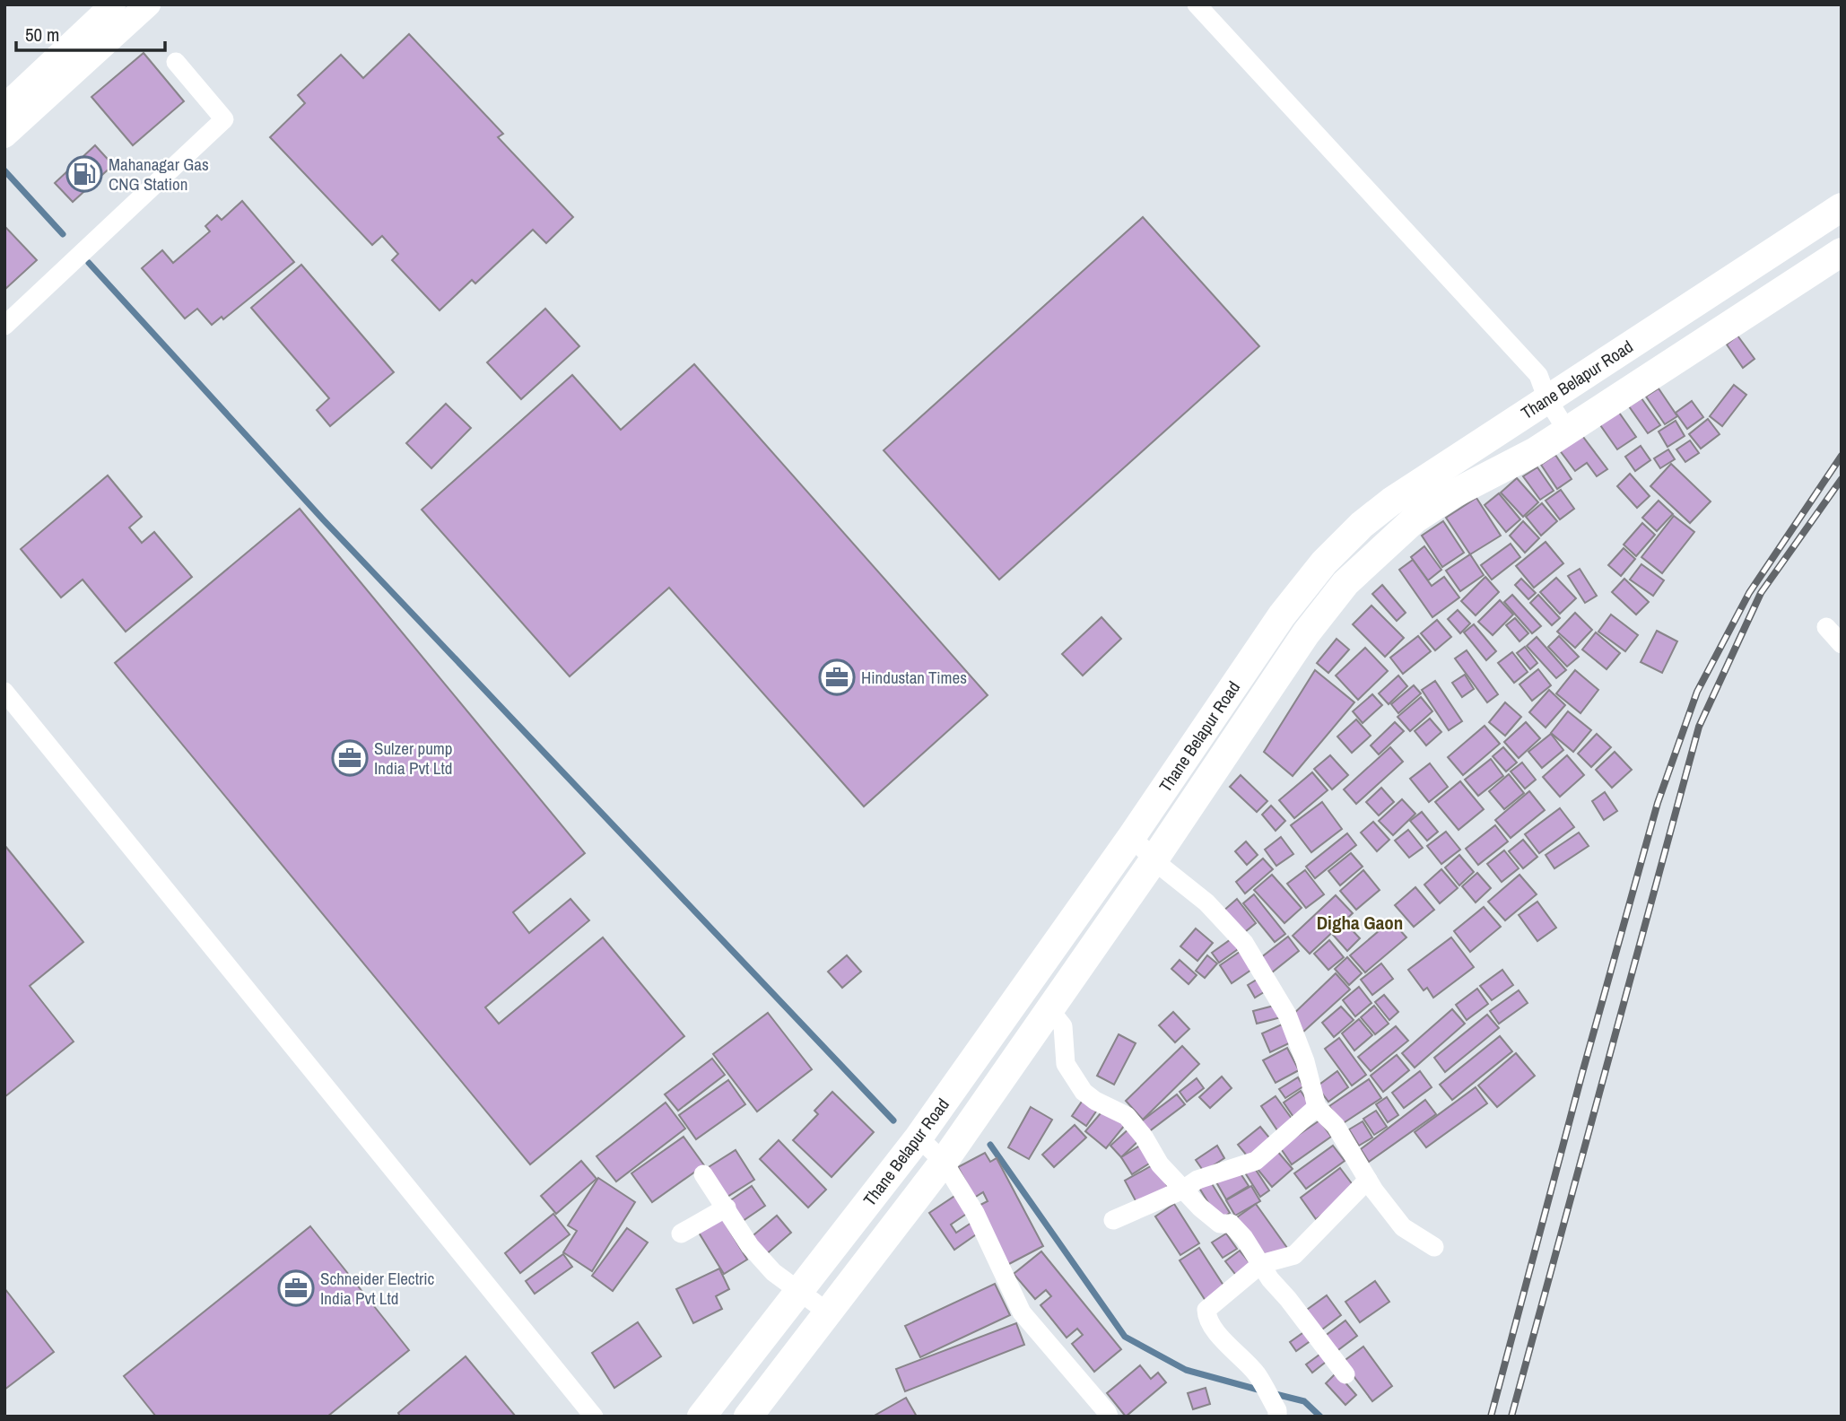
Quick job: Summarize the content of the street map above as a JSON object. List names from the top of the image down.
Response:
{
  "streets": {
    "main road": ["Thane Belapur Road"]
  },
  "districts": ["Digha Gaon"],
  "places": {
    "fuel station": ["Mahanagar Gas CNG Station"],
    "office": ["Hindustan Times", "Sulzer pump India Pvt Ltd", "Schneider Electric India Pvt Ltd"]
  },
  "scale_bar": "50 m"
}
